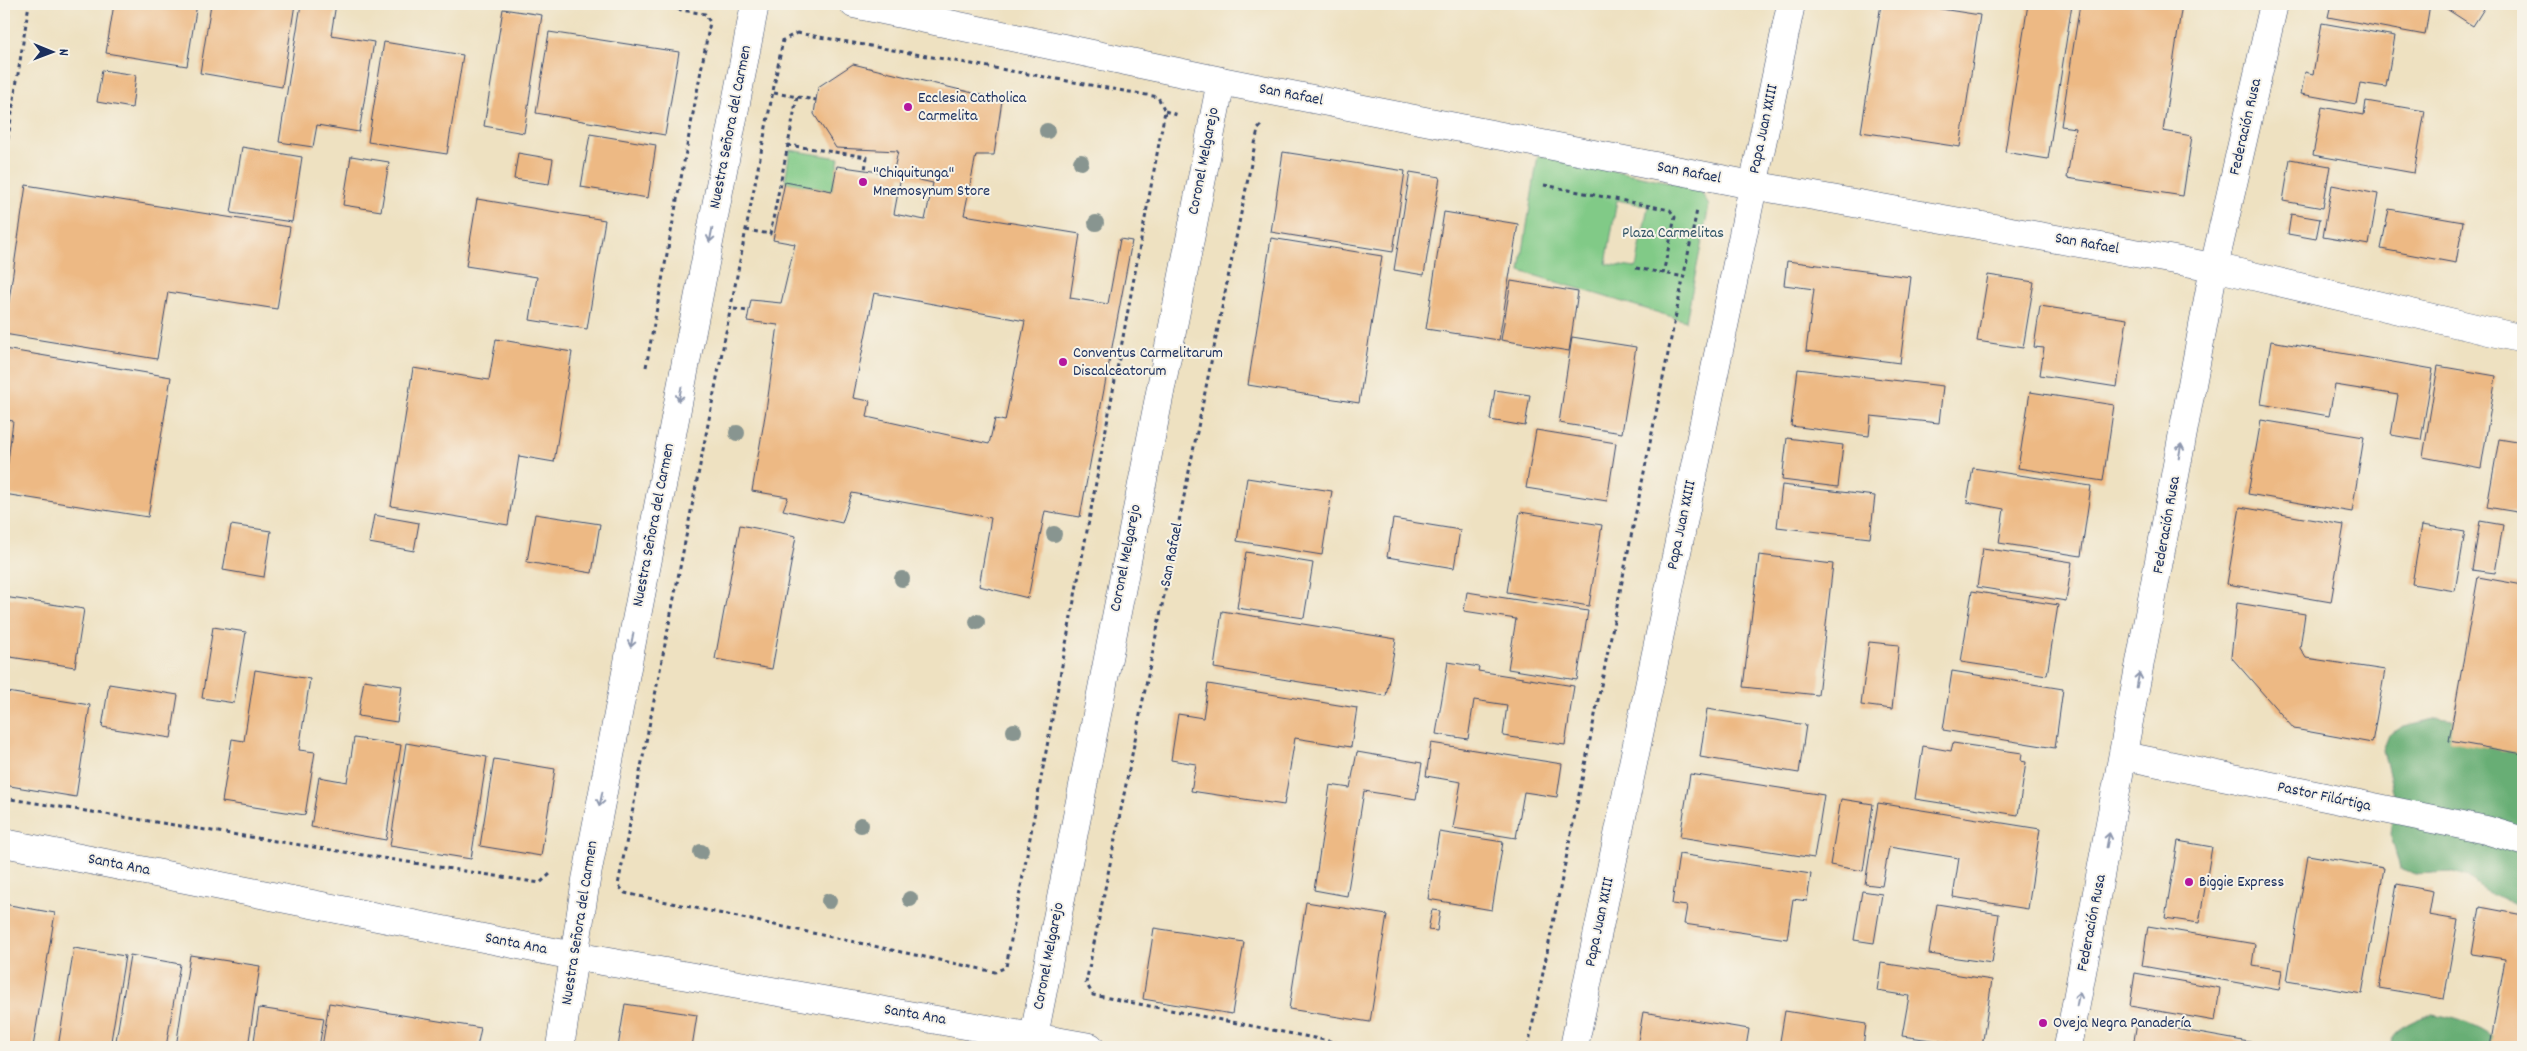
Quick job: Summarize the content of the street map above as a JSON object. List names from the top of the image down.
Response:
{
  "streets": {
    "street": [
      "San Rafael",
      "Nuestra Señora del Carmen",
      "Federación Rusa",
      "Papa Juan XXIII",
      "Coronel Melgarejo",
      "Pastor Filártiga",
      "Santa Ana"
    ]
  },
  "crossings": [
    ["San Rafael", "Federación Rusa"],
    ["San Rafael", "Papa Juan XXIII"],
    ["San Rafael", "Coronel Melgarejo"],
    ["Nuestra Señora del Carmen", "Santa Ana"],
    ["Federación Rusa", "Pastor Filártiga"],
    ["Coronel Melgarejo", "Santa Ana"]
  ],
  "one_way": ["Nuestra Señora del Carmen", "Federación Rusa"],
  "parks": ["Plaza Carmelitas"],
  "places": [
    "Ecclesia Catholica Carmelita",
    "\"Chiquitunga\" Mnemosynum Store",
    "Conventus Carmelitarum Discalceatorum",
    "Biggie Express",
    "Oveja Negra Panadería"
  ],
  "north": "right"
}
